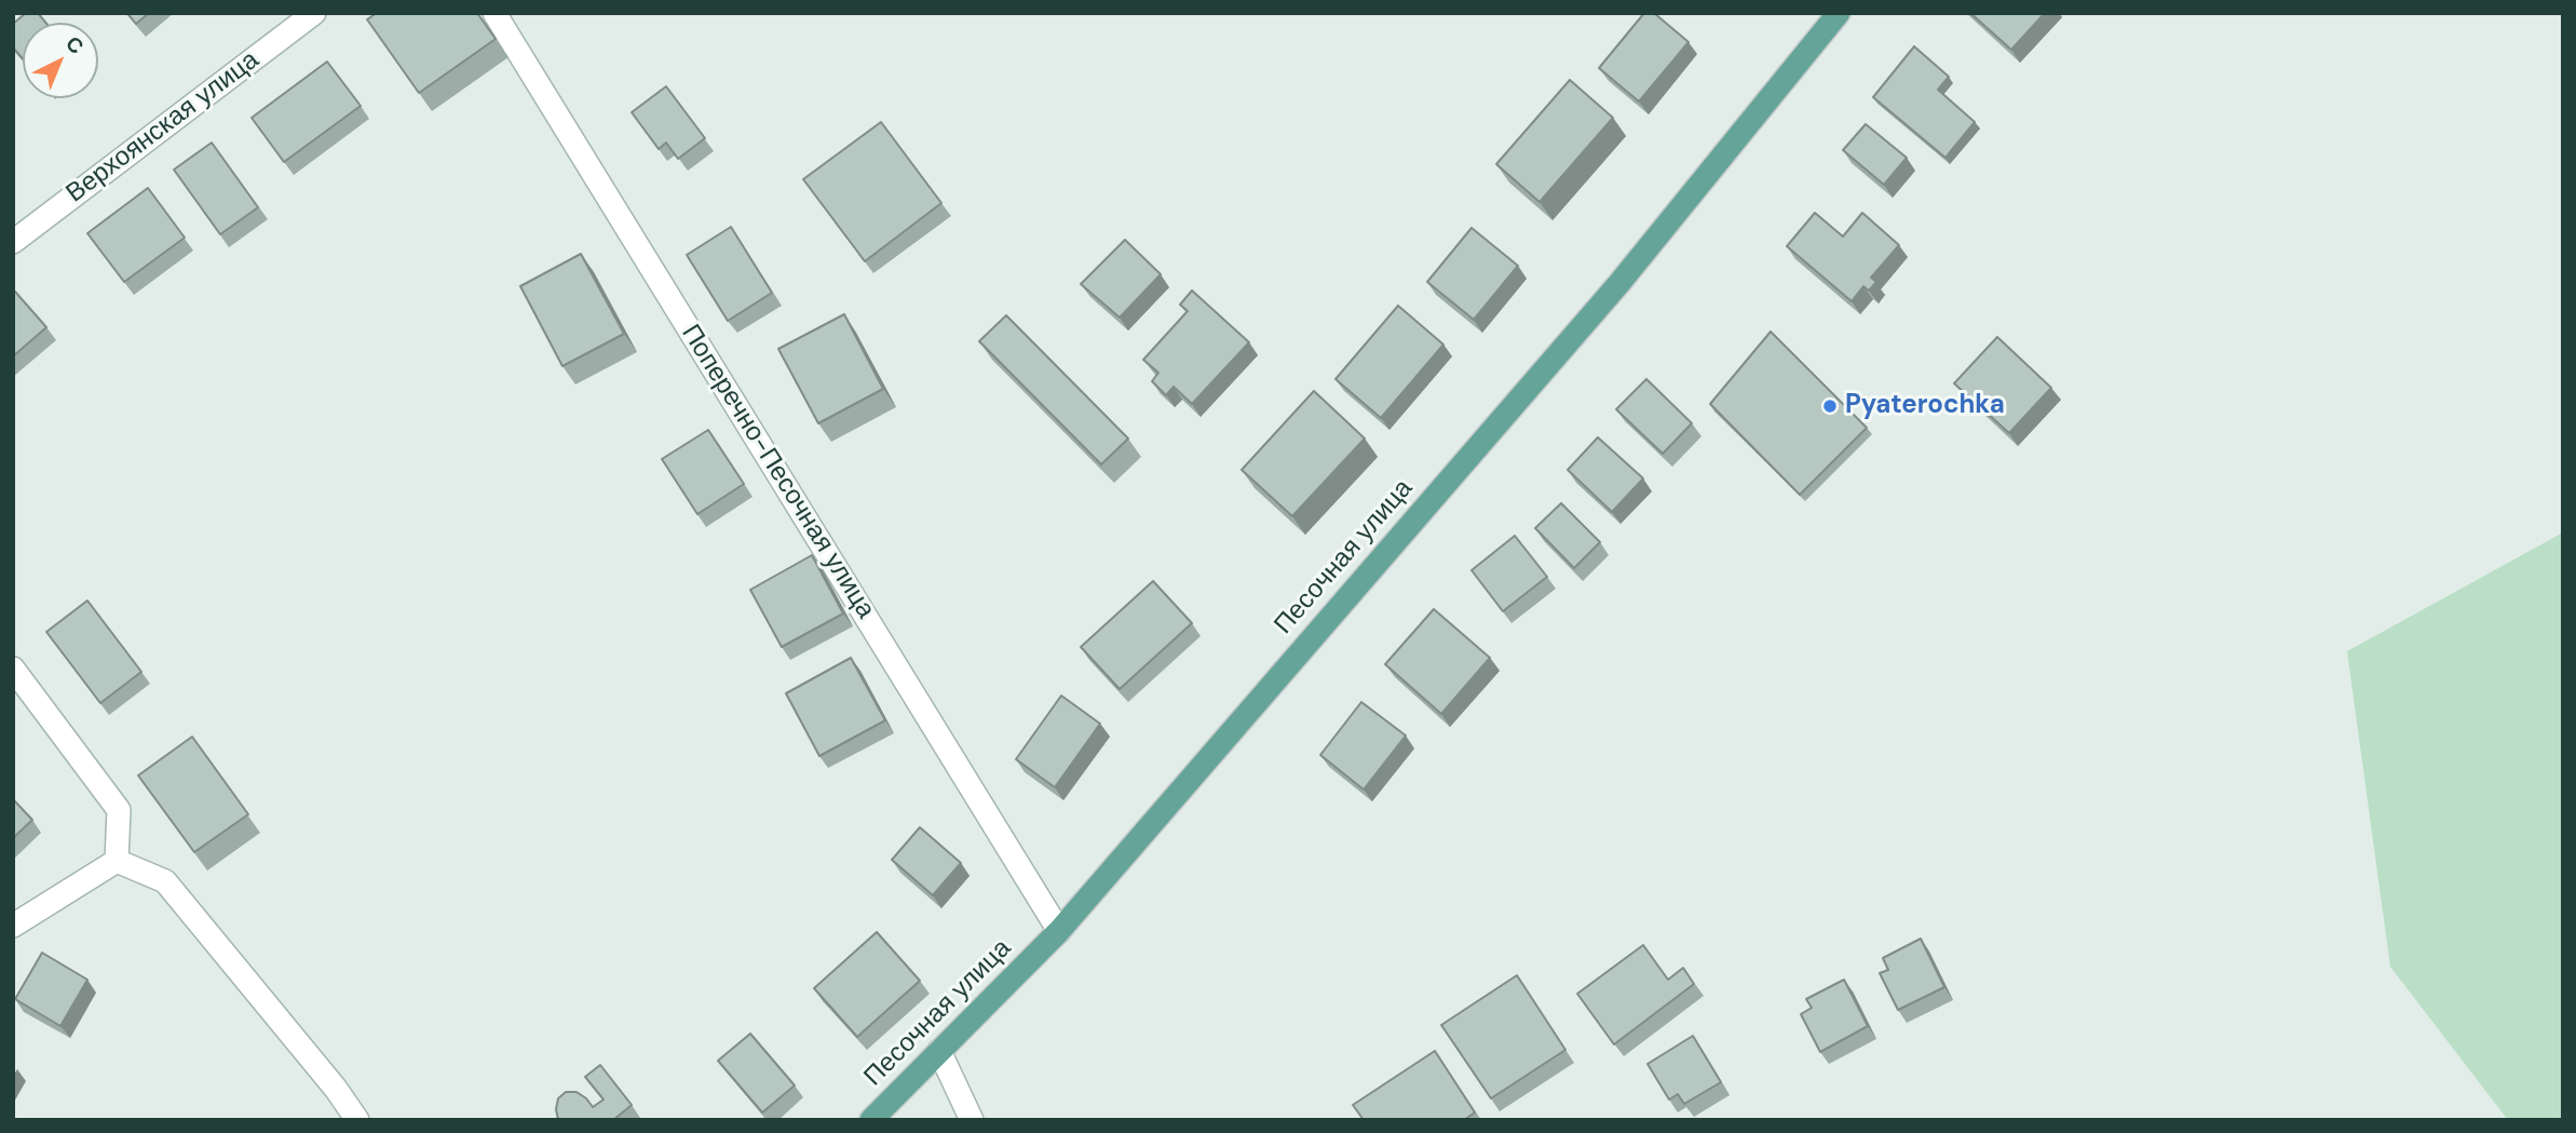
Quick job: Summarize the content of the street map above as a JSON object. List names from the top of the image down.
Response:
{
  "streets": {
    "main road": ["Песочная улица"],
    "street": ["Верхоянская улица", "Поперечно-Песочная улица"]
  },
  "crossings": [
    ["Поперечно-Песочная улица", "Песочная улица"]
  ],
  "places": ["Pyaterochka"],
  "north": "top right"
}
